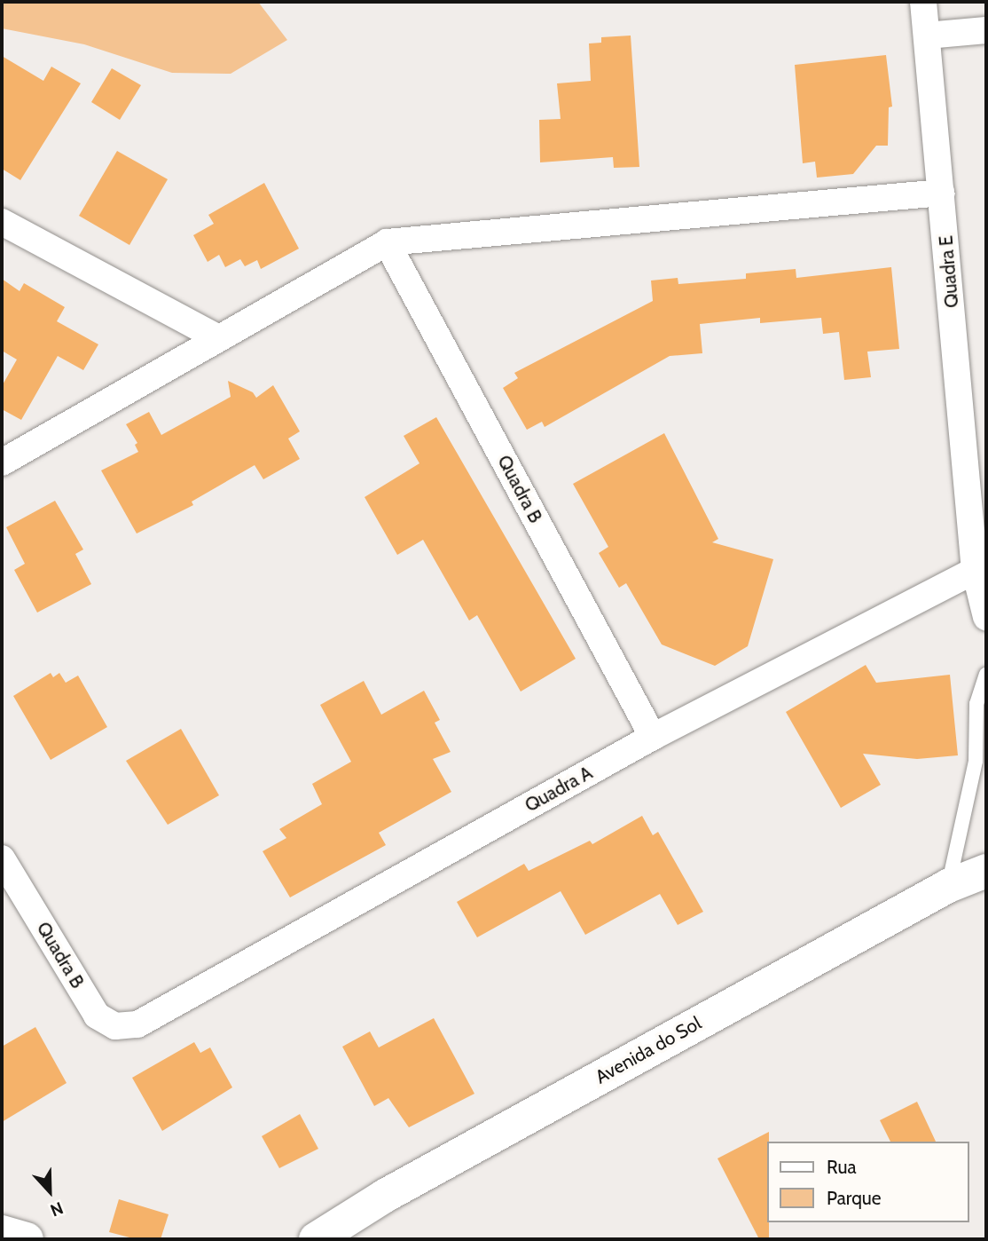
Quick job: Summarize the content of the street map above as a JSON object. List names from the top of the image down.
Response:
{
  "streets": {
    "street": [
      "Quadra E",
      "Quadra B",
      "Quadra A",
      "Avenida do Sol"
    ]
  },
  "crossings": [
    ["Quadra E", "Quadra A"],
    ["Quadra B", "Quadra A"]
  ],
  "legend": ["Rua", "Parque"],
  "north": "bottom"
}
